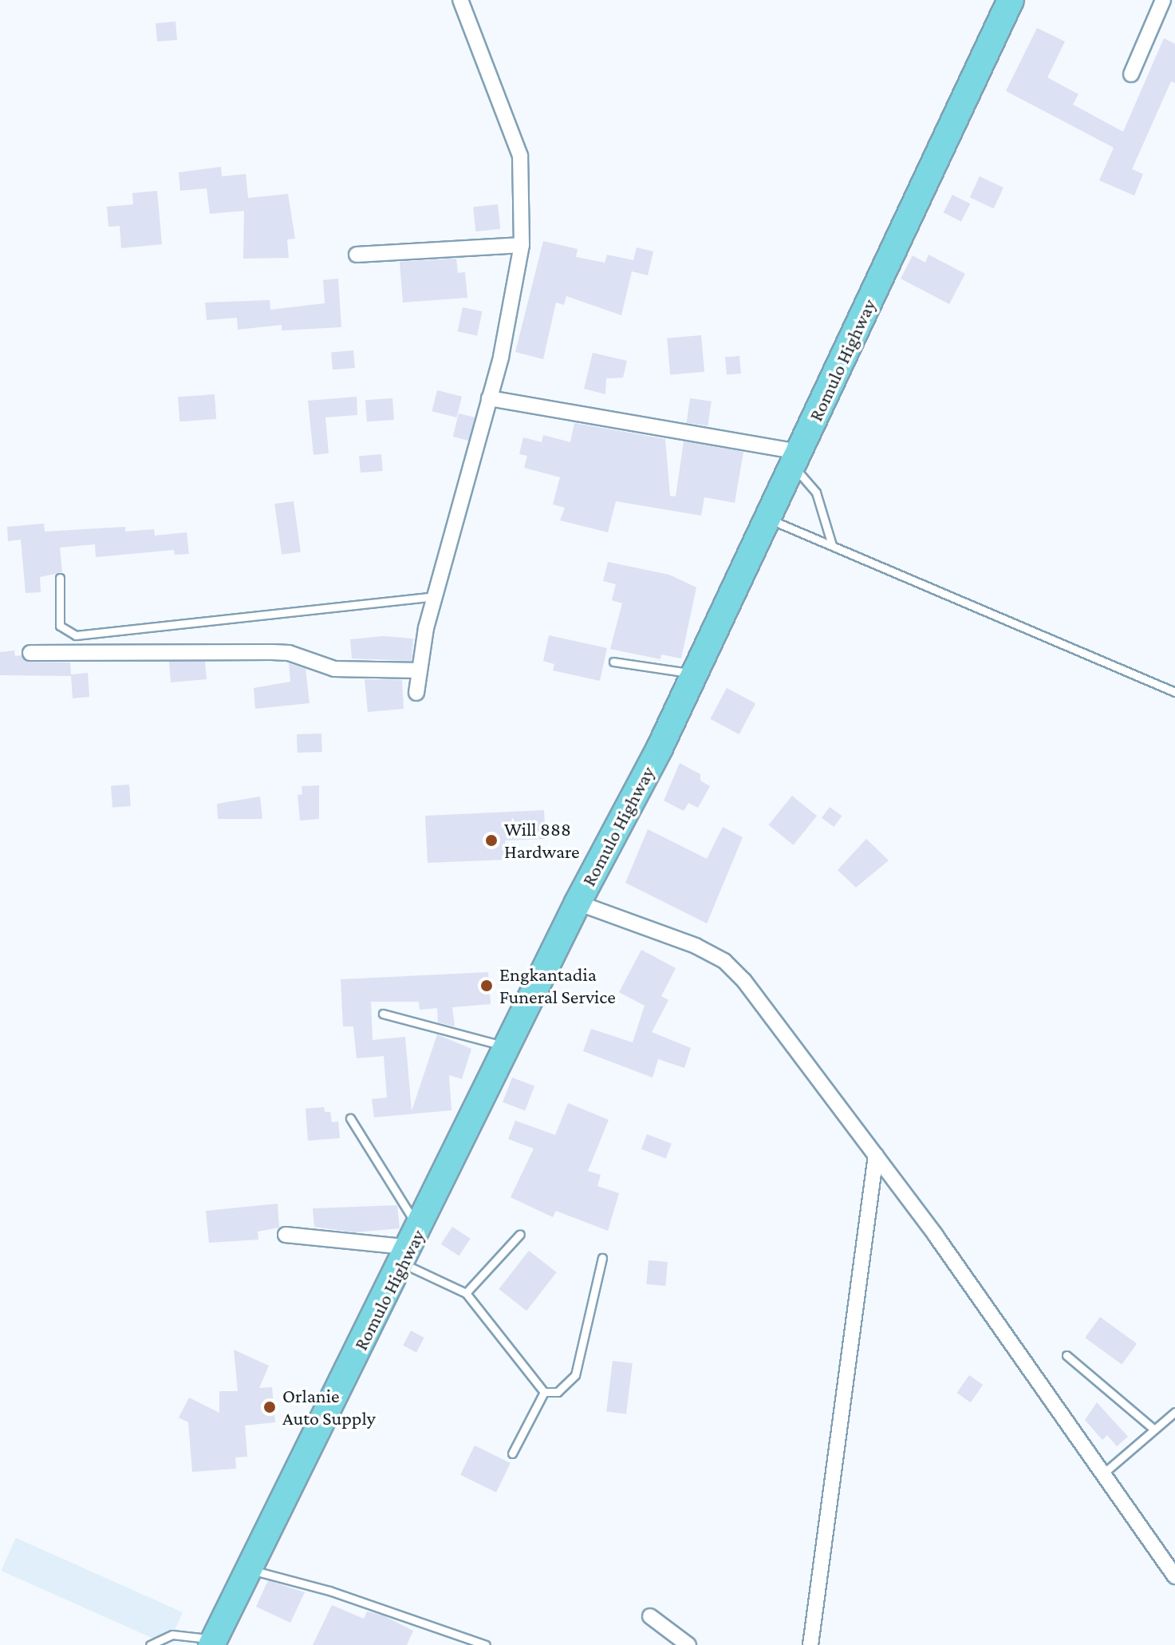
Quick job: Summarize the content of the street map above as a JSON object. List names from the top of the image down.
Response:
{
  "streets": {
    "highway": ["Romulo Highway"]
  },
  "places": ["Will 888 Hardware", "Engkantadia Funeral Service", "Orlanie Auto Supply"]
}
